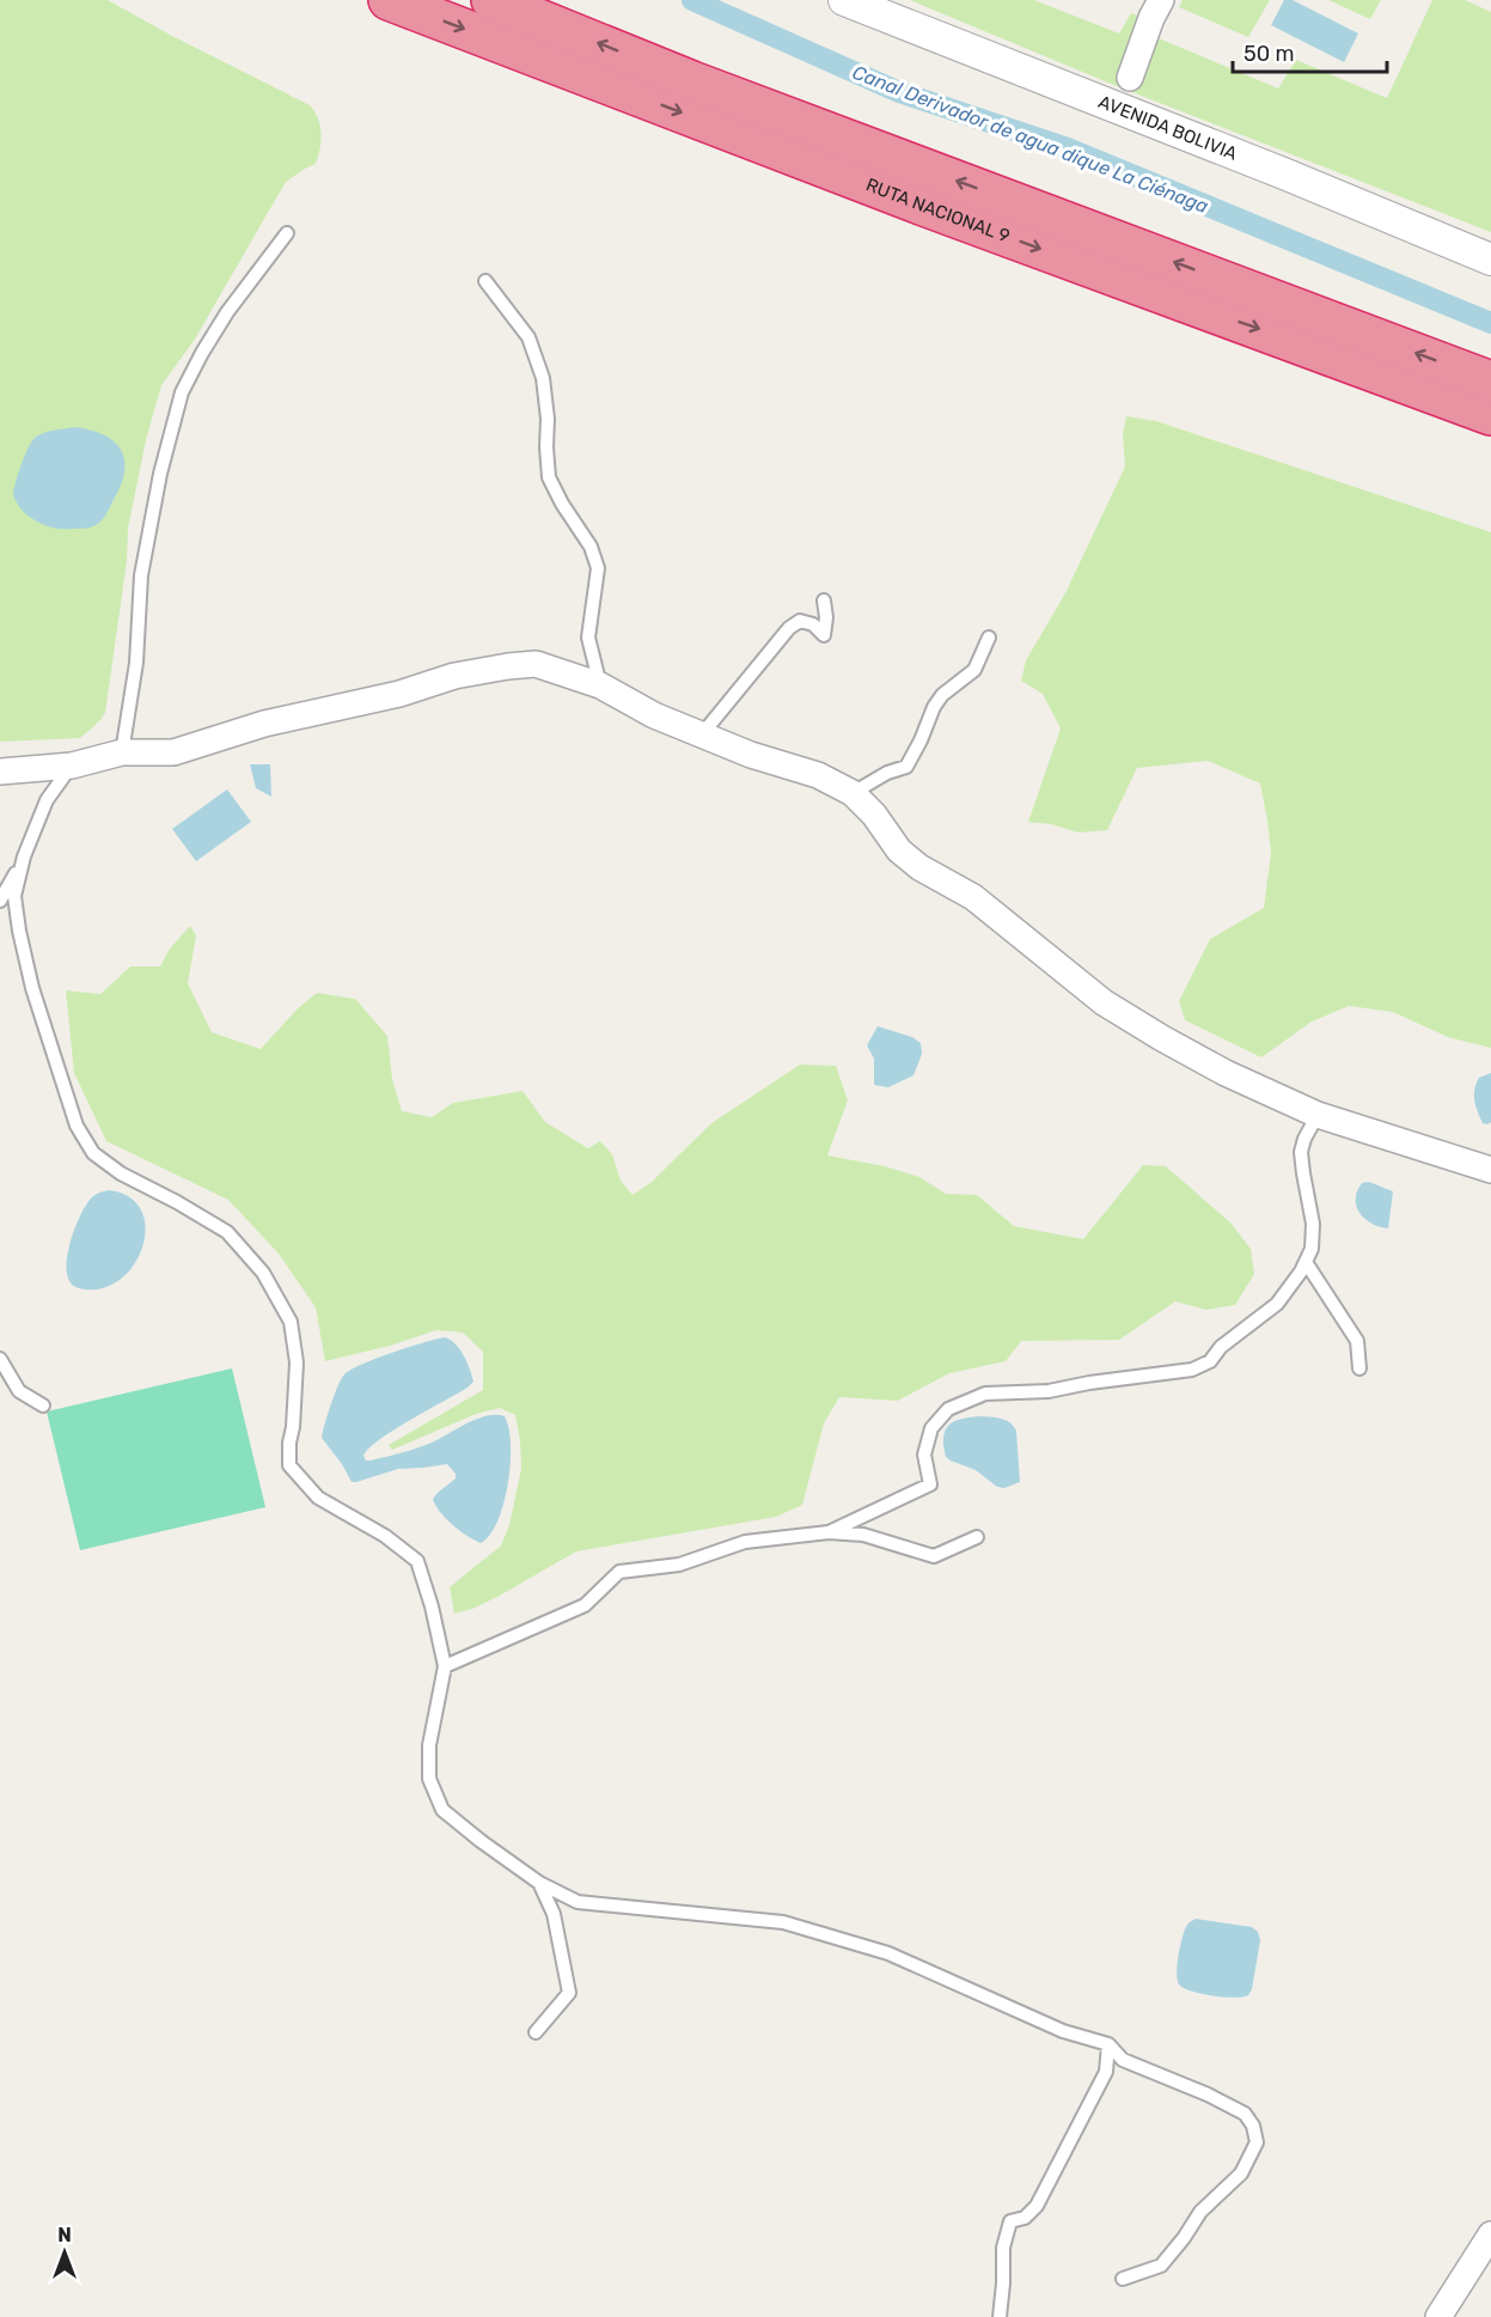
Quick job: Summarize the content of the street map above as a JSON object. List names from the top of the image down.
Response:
{
  "streets": {
    "highway": ["RUTA NACIONAL 9"],
    "street": ["AVENIDA BOLIVIA"]
  },
  "water": ["Canal Derivador de agua dique La Ciénaga"],
  "scale_bar": "50 m",
  "north": "top"
}
